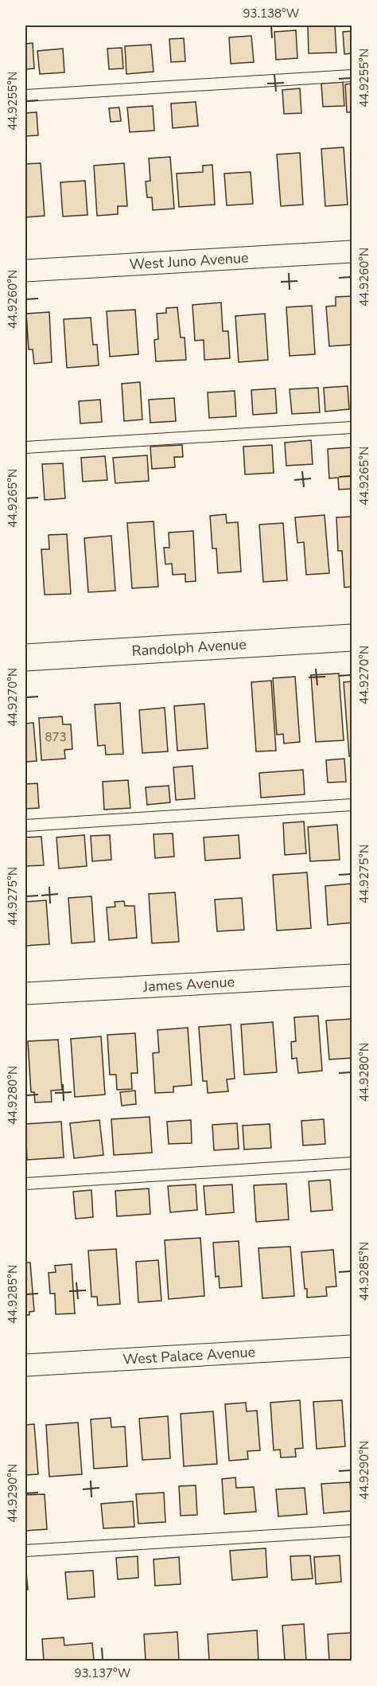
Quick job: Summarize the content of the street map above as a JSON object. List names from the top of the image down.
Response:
{
  "streets": {
    "street": [
      "West Juno Avenue",
      "Randolph Avenue",
      "James Avenue",
      "West Palace Avenue"
    ]
  },
  "house_numbers": ["873"],
  "coordinates": [
    "93.138°W",
    "44.9255°N",
    "44.9260°N",
    "44.9265°N",
    "44.9270°N",
    "44.9275°N",
    "44.9280°N",
    "44.9285°N",
    "44.9290°N",
    "93.137°W"
  ]
}
